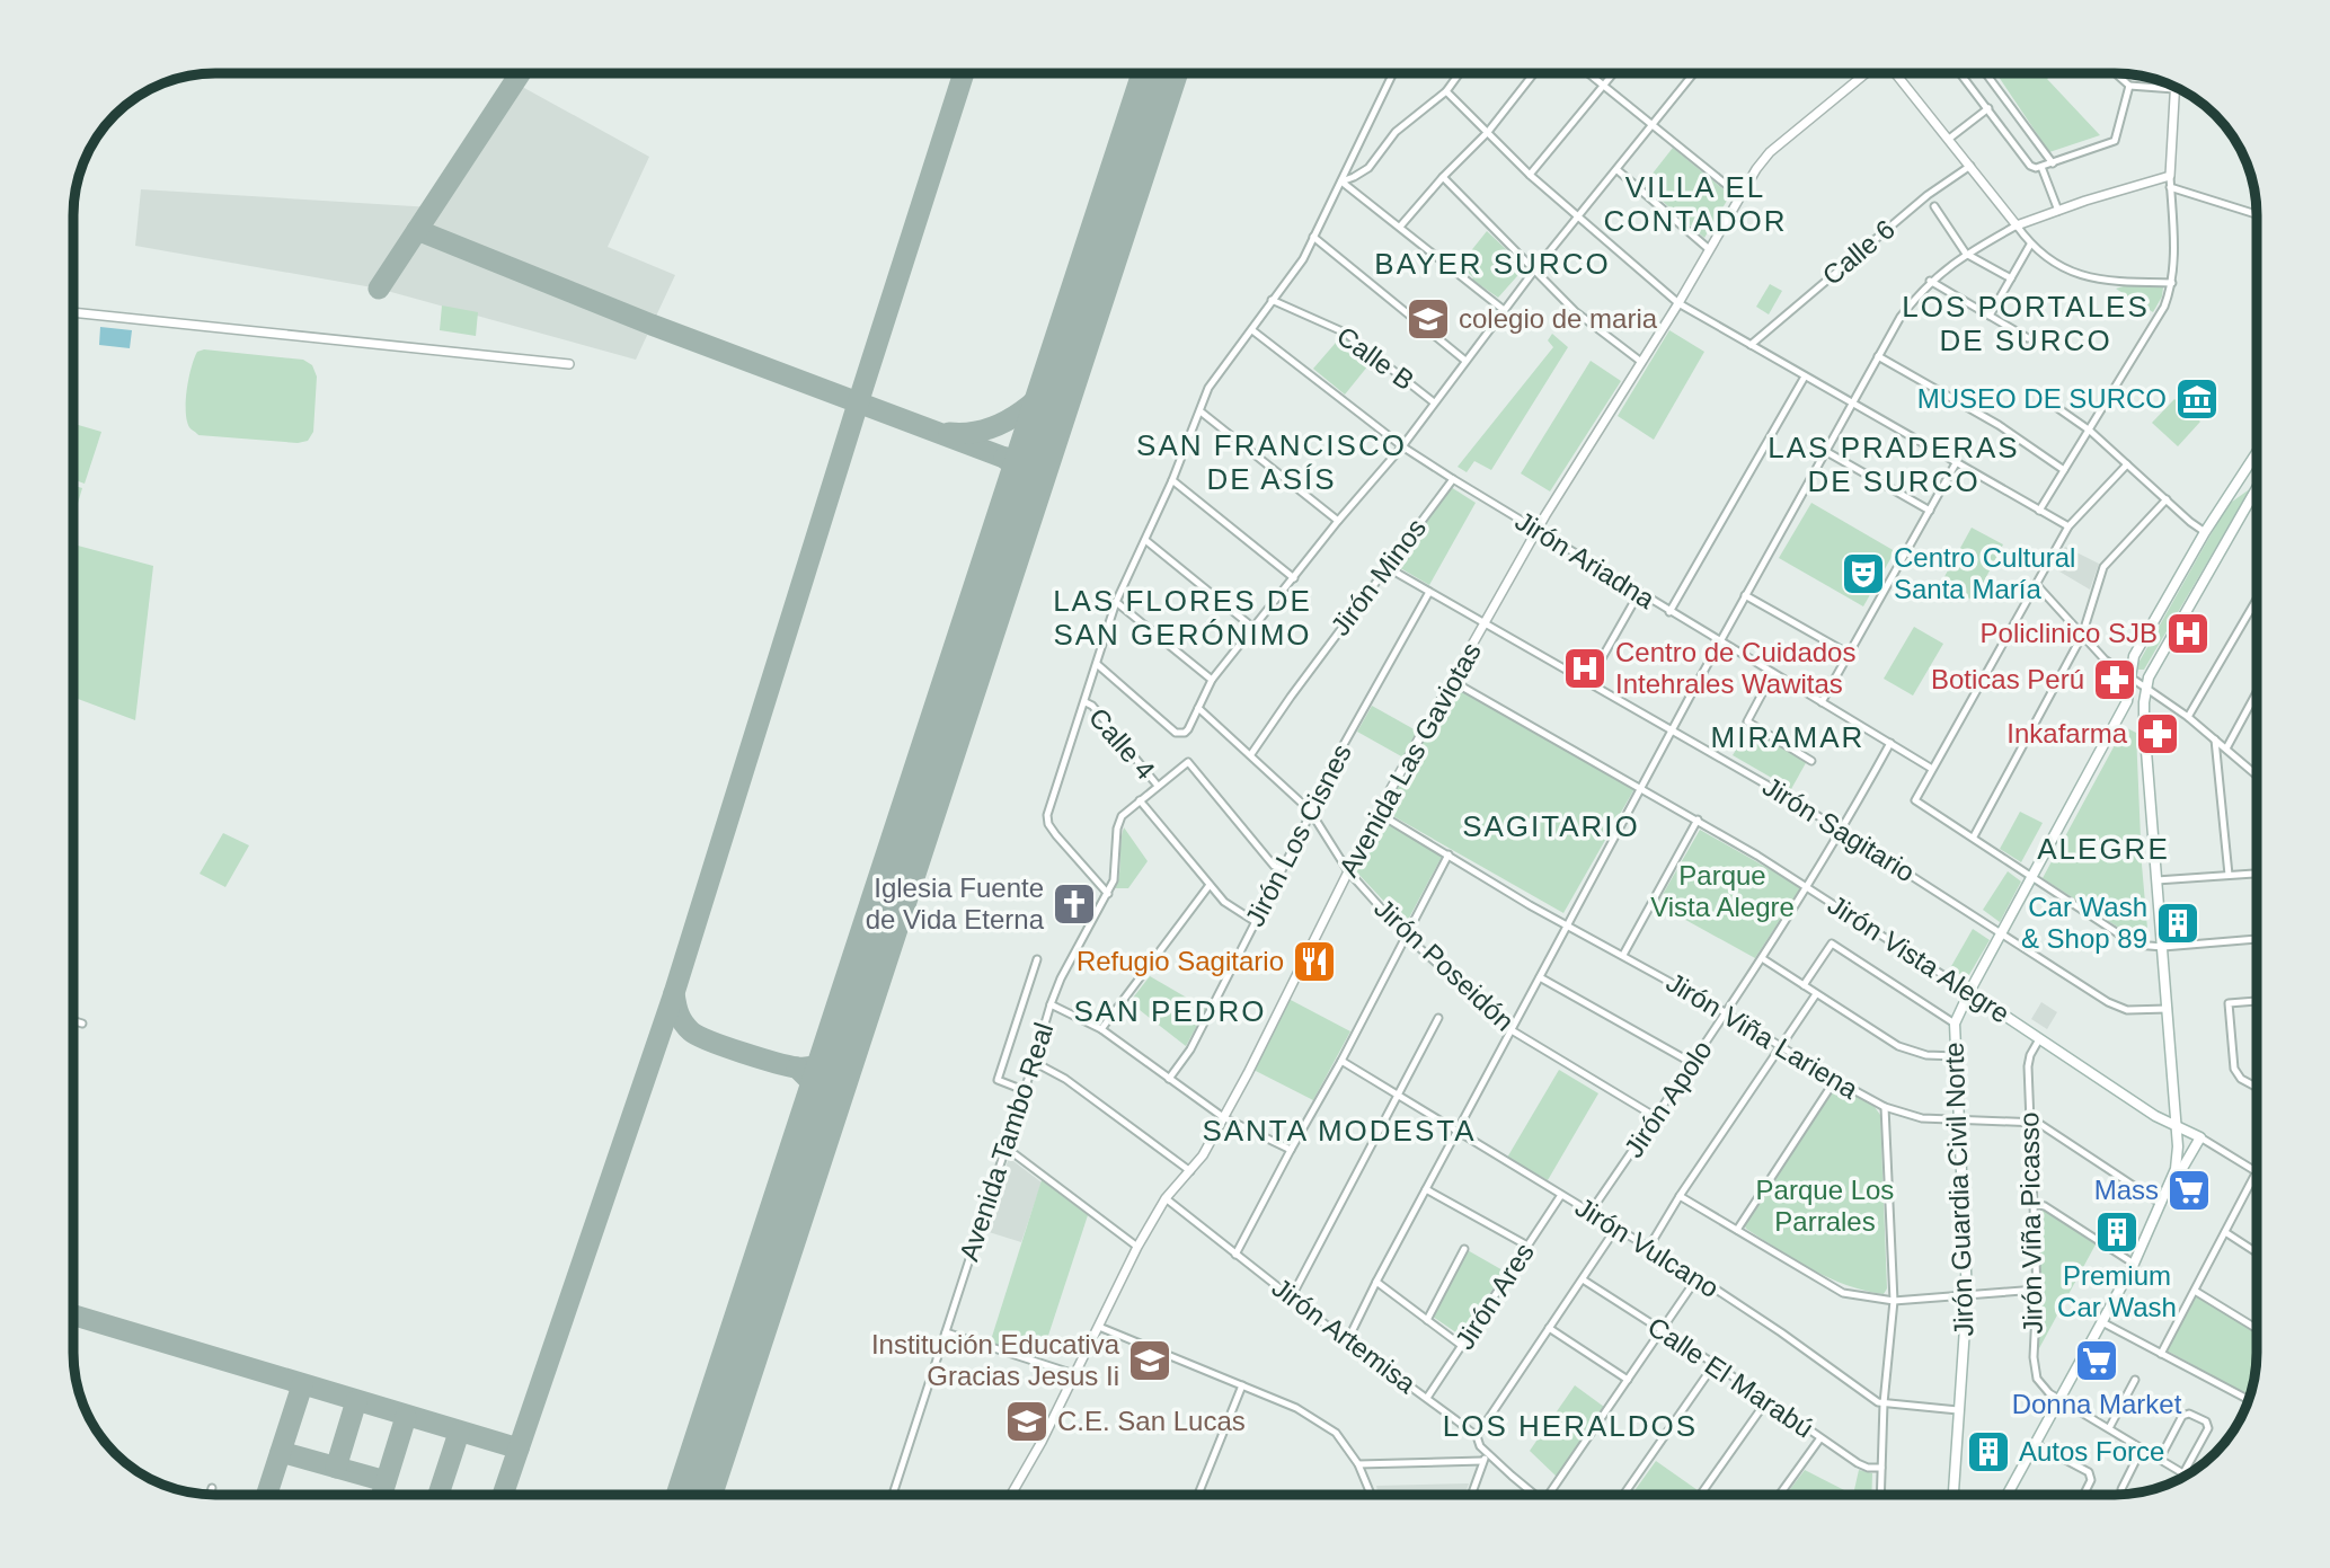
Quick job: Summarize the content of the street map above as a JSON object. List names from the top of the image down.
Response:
{
  "streets": {
    "main road": ["Jirón Vista Alegre", "Jirón Guardia Civil Norte"],
    "street": [
      "Calle 6",
      "Calle B",
      "Jirón Ariadna",
      "Jirón Minos",
      "Calle 4",
      "Avenida Las Gaviotas",
      "Jirón Sagitario",
      "Jirón Los Cisnes",
      "Jirón Poseidón",
      "Jirón Viña Lariena",
      "Jirón Apolo",
      "Avenida Tambo Real",
      "Jirón Viña Picasso",
      "Jirón Vulcano",
      "Jirón Ares",
      "Jirón Artemisa",
      "Calle El Marabú"
    ]
  },
  "crossings": [
    ["Jirón Ariadna", "Jirón Minos"],
    ["Jirón Ariadna", "Avenida Las Gaviotas"],
    ["Jirón Ariadna", "Jirón Apolo"],
    ["Jirón Minos", "Jirón Sagitario"],
    ["Jirón Minos", "Jirón Poseidón"],
    ["Calle 4", "Avenida Tambo Real"],
    ["Avenida Las Gaviotas", "Jirón Sagitario"],
    ["Avenida Las Gaviotas", "Jirón Vista Alegre"],
    ["Avenida Las Gaviotas", "Jirón Poseidón"],
    ["Avenida Las Gaviotas", "Jirón Viña Lariena"],
    ["Avenida Las Gaviotas", "Jirón Artemisa"],
    ["Jirón Sagitario", "Jirón Los Cisnes"],
    ["Jirón Sagitario", "Jirón Apolo"],
    ["Jirón Sagitario", "Jirón Guardia Civil Norte"],
    ["Jirón Los Cisnes", "Jirón Poseidón"],
    ["Jirón Los Cisnes", "Avenida Tambo Real"],
    ["Jirón Vista Alegre", "Jirón Apolo"],
    ["Jirón Vista Alegre", "Jirón Guardia Civil Norte"],
    ["Jirón Vista Alegre", "Jirón Viña Picasso"],
    ["Jirón Poseidón", "Jirón Apolo"],
    ["Jirón Viña Lariena", "Jirón Apolo"],
    ["Jirón Viña Lariena", "Jirón Guardia Civil Norte"],
    ["Jirón Viña Lariena", "Jirón Viña Picasso"],
    ["Jirón Apolo", "Jirón Vulcano"],
    ["Jirón Guardia Civil Norte", "Jirón Vulcano"],
    ["Jirón Vulcano", "Jirón Ares"],
    ["Jirón Ares", "Jirón Artemisa"]
  ],
  "districts": [
    "VILLA EL CONTADOR",
    "BAYER SURCO",
    "LOS PORTALES DE SURCO",
    "SAN FRANCISCO DE ASÍS",
    "LAS PRADERAS DE SURCO",
    "LAS FLORES DE SAN GERÓNIMO",
    "MIRAMAR",
    "SAGITARIO",
    "ALEGRE",
    "SAN PEDRO",
    "SANTA MODESTA",
    "LOS HERALDOS"
  ],
  "parks": ["Parque Vista Alegre", "Parque Los Parrales"],
  "places": {
    "school or university": ["colegio de maria", "Institución Educativa Gracias Jesus Ii", "C.E. San Lucas"],
    "museum": ["MUSEO DE SURCO"],
    "theatre": ["Centro Cultural Santa María"],
    "hospital": ["Policlinico SJB", "Centro de Cuidados Intehrales Wawitas"],
    "pharmacy": ["Boticas Perú", "Inkafarma"],
    "church": ["Iglesia Fuente de Vida Eterna"],
    "building": ["Car Wash & Shop 89", "Premium Car Wash", "Autos Force"],
    "restaurant": ["Refugio Sagitario"],
    "supermarket": ["Mass", "Donna Market"]
  }
}
